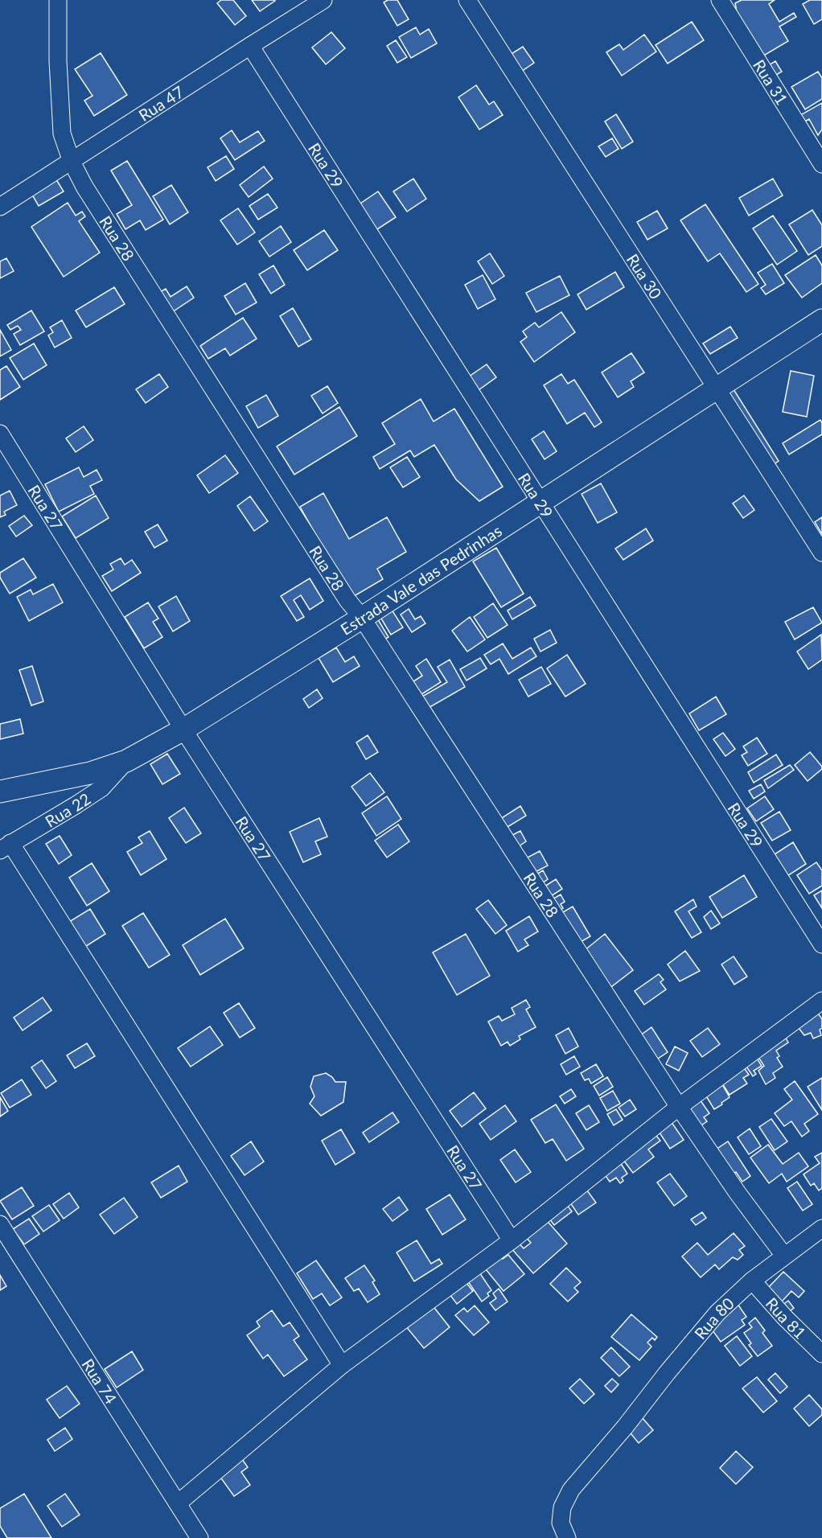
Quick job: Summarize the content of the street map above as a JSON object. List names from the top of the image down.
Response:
{
  "streets": {
    "main road": ["Estrada Vale das Pedrinhas"],
    "street": [
      "Rua 31",
      "Rua 47",
      "Rua 29",
      "Rua 28",
      "Rua 30",
      "Rua 27",
      "Rua 22",
      "Rua 81",
      "Rua 80",
      "Rua 74"
    ]
  },
  "crossings": [
    ["Rua 47", "Rua 29"],
    ["Rua 47", "Rua 28"],
    ["Rua 29", "Estrada Vale das Pedrinhas"],
    ["Rua 28", "Estrada Vale das Pedrinhas"],
    ["Rua 30", "Estrada Vale das Pedrinhas"],
    ["Rua 27", "Estrada Vale das Pedrinhas"],
    ["Estrada Vale das Pedrinhas", "Rua 22"],
    ["Rua 81", "Rua 80"]
  ]
}
